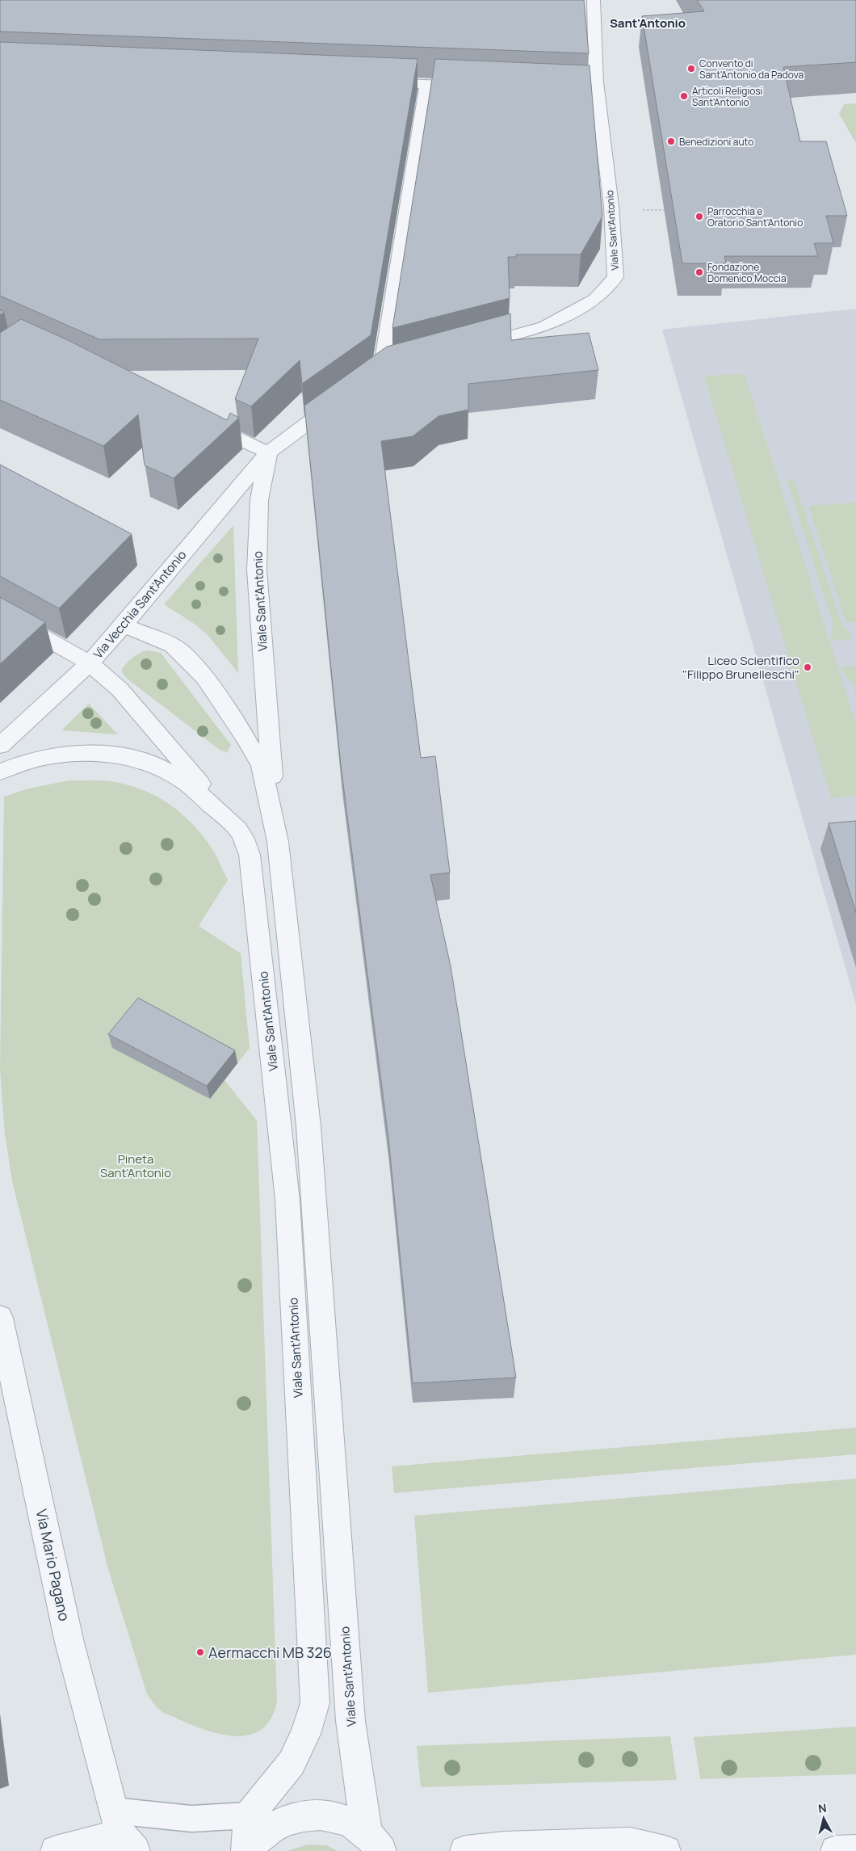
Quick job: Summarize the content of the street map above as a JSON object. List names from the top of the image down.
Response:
{
  "streets": {
    "street": ["Viale Sant'Antonio", "Via Vecchia Sant'Antonio", "Via Mario Pagano"]
  },
  "crossings": [
    ["Viale Sant'Antonio", "Via Vecchia Sant'Antonio"]
  ],
  "districts": ["Sant'Antonio"],
  "parks": ["Pineta Sant'Antonio"],
  "places": [
    "Convento di Sant'Antonio da Padova",
    "Articoli Religiosi Sant'Antonio",
    "Benedizioni auto",
    "Parrocchia e Oratorio Sant'Antonio",
    "Fondazione Domenico Moccia",
    "Liceo Scientifico \"Filippo Brunelleschi\"",
    "Aermacchi MB 326"
  ],
  "north": "top"
}
